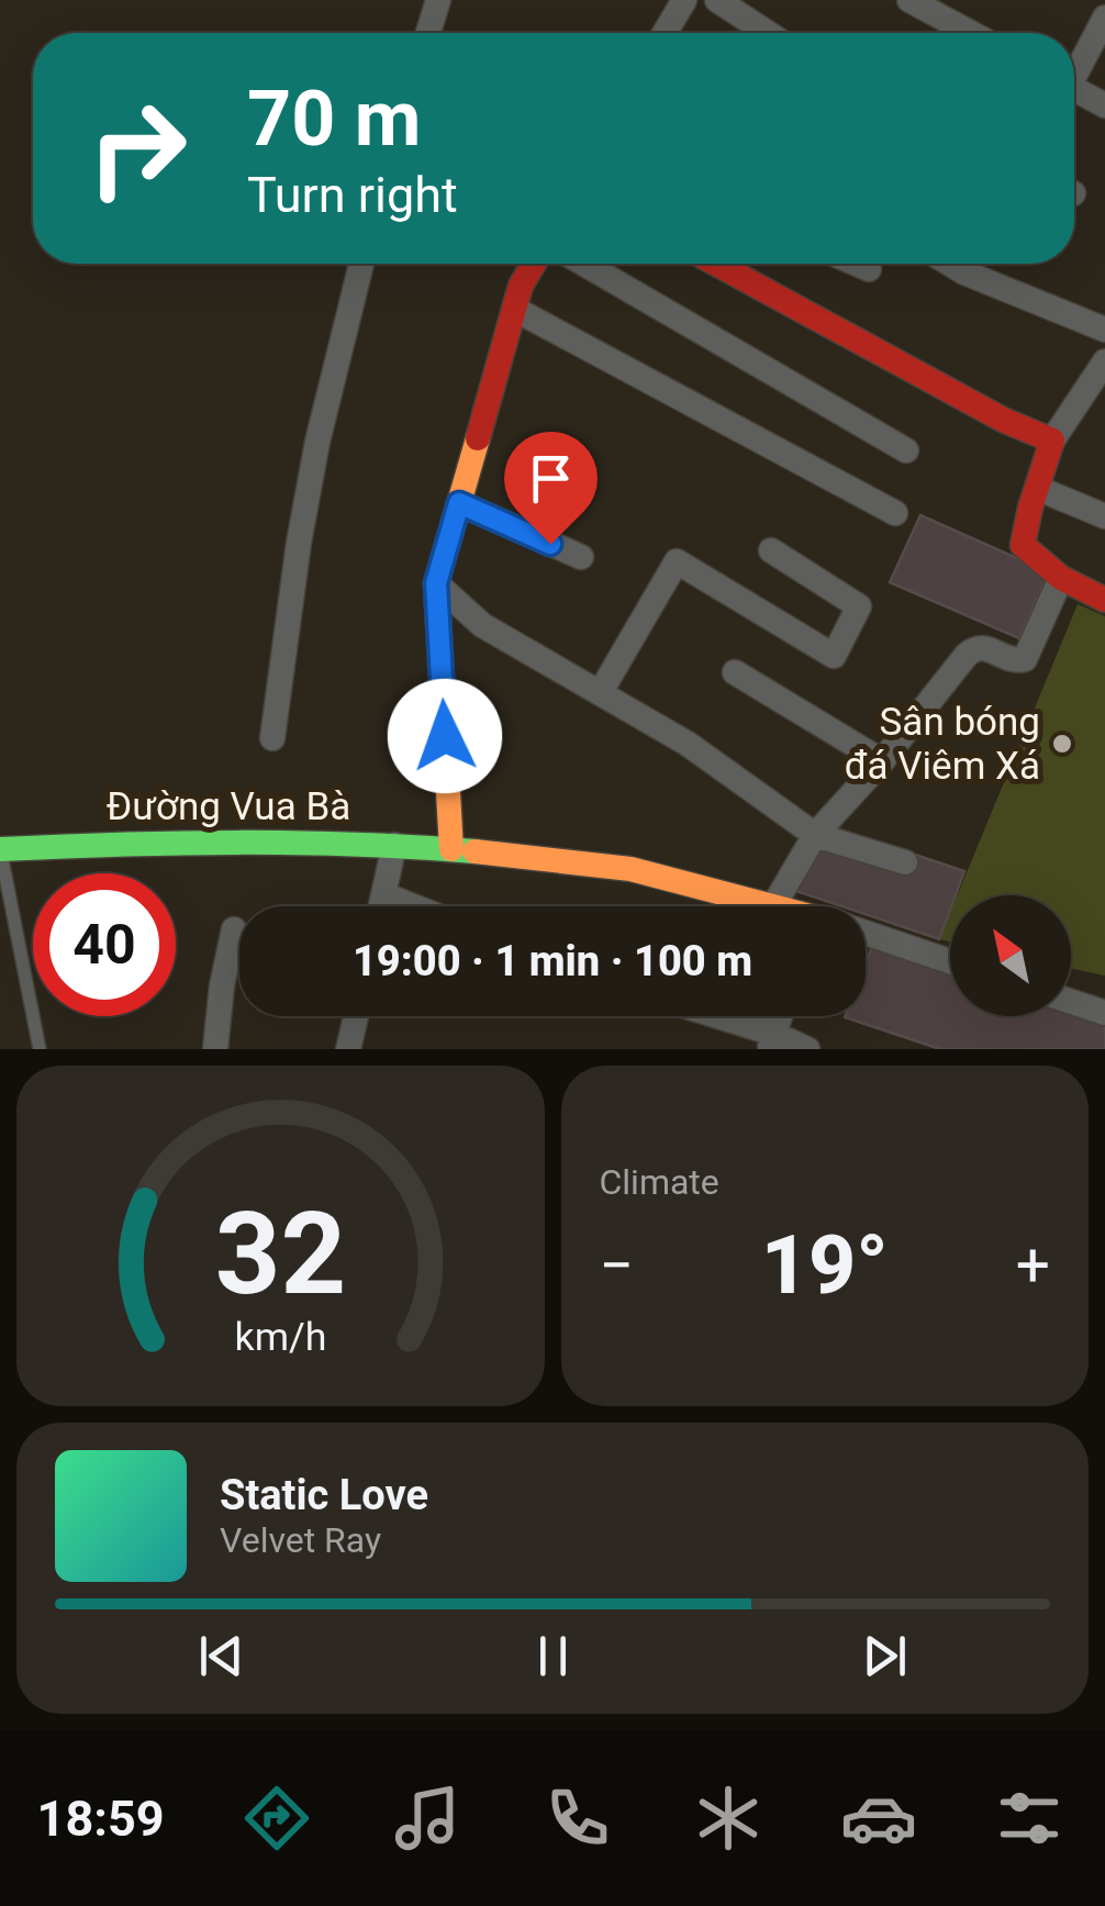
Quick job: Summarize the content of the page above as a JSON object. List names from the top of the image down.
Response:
{
  "streets": {
    "street": ["Đường Vua Bà"]
  },
  "places": ["Sân bóng đá Viêm Xá"],
  "north": "top left",
  "page": {
    "turn": ["70 m", "Turn right"],
    "limit": "40",
    "trip": "19:00 · 1 min · 100 m",
    "tile": "Climate",
    "heat": ["−", "19°", "+"],
    "song": ["Static Love", "Velvet Ray"],
    "tabs": "18:59",
    "gauge": ["32", "km/h"]
  }
}
